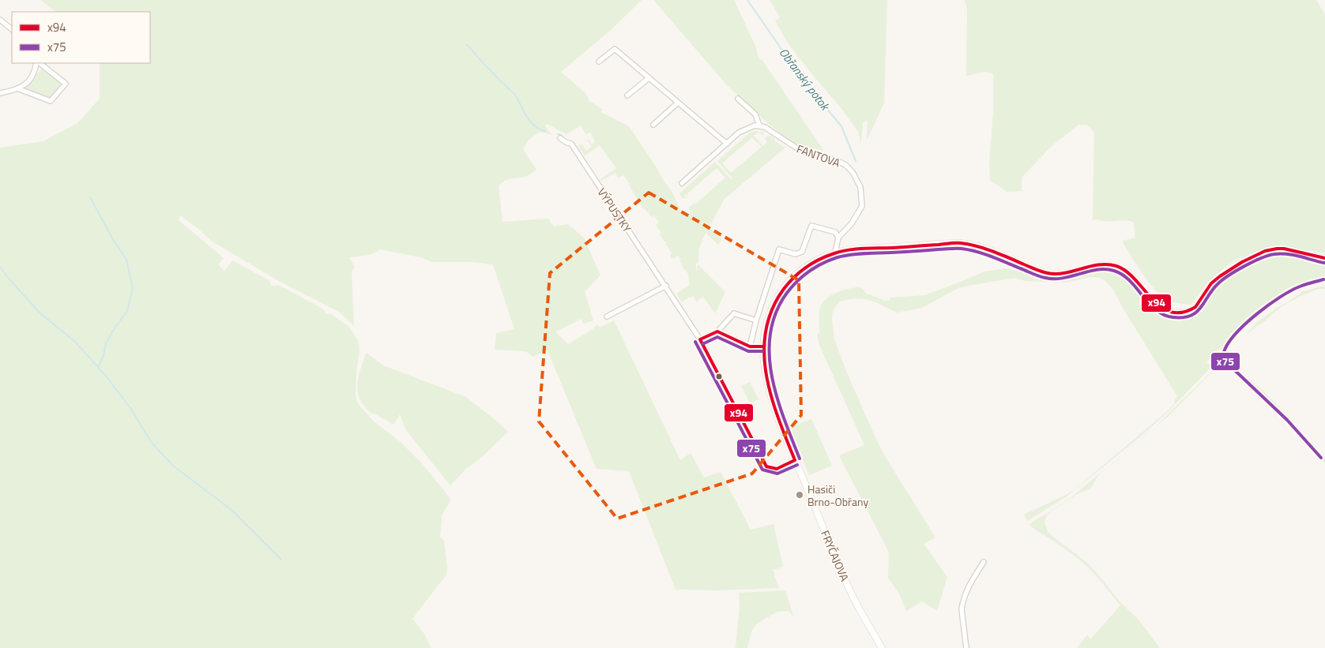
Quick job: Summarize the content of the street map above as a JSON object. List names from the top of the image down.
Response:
{
  "streets": {
    "main road": ["FRYČAJOVA"],
    "street": ["FANTOVA", "VÝPUSTKY"]
  },
  "water": ["Obřanský potok"],
  "places": ["Hasiči Brno-Obřany"],
  "lines": ["transit line x94", "transit line x75"],
  "legend": ["x94", "x75"]
}
